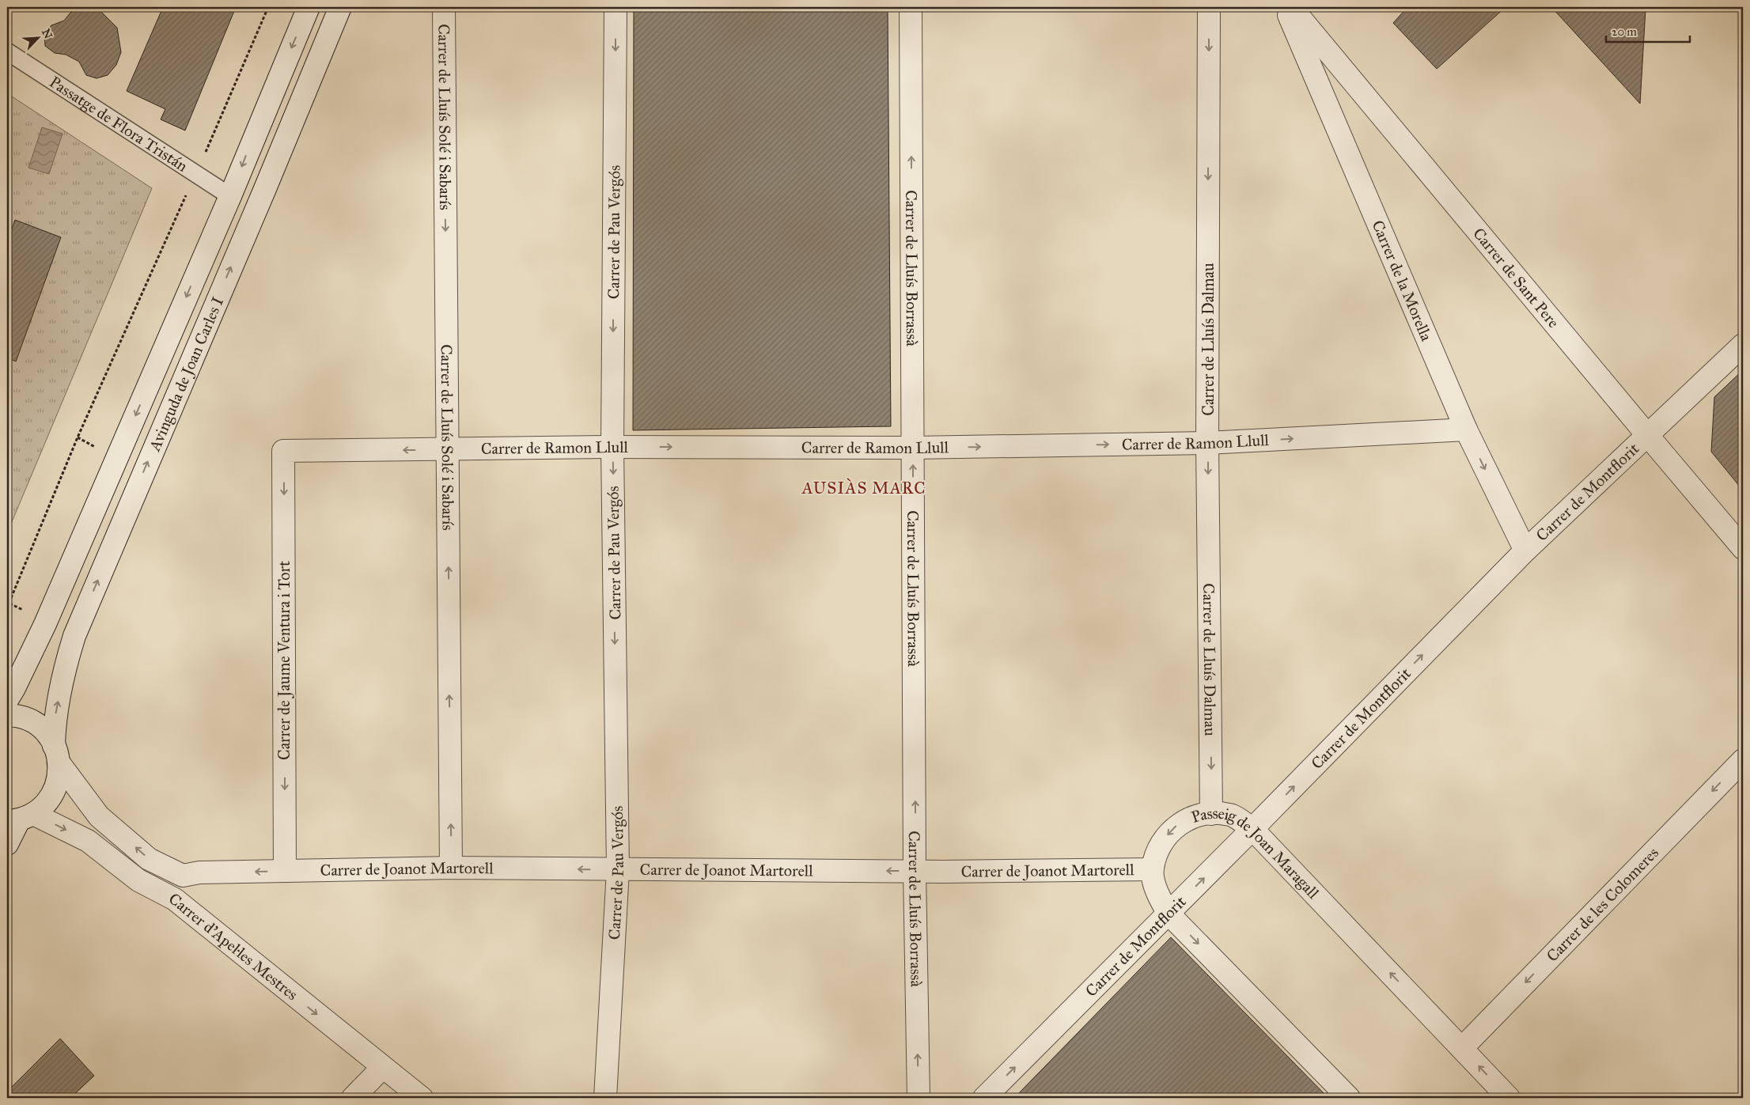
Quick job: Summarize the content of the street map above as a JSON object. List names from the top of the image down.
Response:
{
  "streets": {
    "street": [
      "Carrer de Lluís Solé i Sabarís",
      "Carrer de Pau Vergós",
      "Carrer de Lluís Borrassà",
      "Carrer de Sant Pere",
      "Carrer de la Morella",
      "Carrer de Lluís Dalmau",
      "Avinguda de Joan Carles I",
      "Carrer de Ramon Llull",
      "Carrer de Montflorit",
      "Carrer de Jaume Ventura i Tort",
      "Passeig de Joan Maragall",
      "Carrer de Joanot Martorell",
      "Carrer de les Colomeres",
      "Carrer d'Apel·les Mestres"
    ],
    "lane": ["Passatge de Flora Tristán"]
  },
  "crossings": [
    ["Carrer de Lluís Solé i Sabarís", "Carrer de Ramon Llull"],
    ["Carrer de Lluís Solé i Sabarís", "Carrer de Joanot Martorell"],
    ["Passatge de Flora Tristán", "Avinguda de Joan Carles I"],
    ["Carrer de Pau Vergós", "Carrer de Ramon Llull"],
    ["Carrer de Pau Vergós", "Carrer de Joanot Martorell"],
    ["Carrer de Lluís Borrassà", "Carrer de Ramon Llull"],
    ["Carrer de Lluís Borrassà", "Carrer de Joanot Martorell"],
    ["Carrer de Sant Pere", "Carrer de Montflorit"],
    ["Carrer de la Morella", "Carrer de Ramon Llull"],
    ["Carrer de la Morella", "Carrer de Montflorit"],
    ["Carrer de Lluís Dalmau", "Carrer de Ramon Llull"],
    ["Carrer de Lluís Dalmau", "Passeig de Joan Maragall"],
    ["Avinguda de Joan Carles I", "Carrer d'Apel·les Mestres"],
    ["Carrer de Ramon Llull", "Carrer de Jaume Ventura i Tort"],
    ["Carrer de Montflorit", "Passeig de Joan Maragall"],
    ["Carrer de Jaume Ventura i Tort", "Carrer de Joanot Martorell"],
    ["Passeig de Joan Maragall", "Carrer de Joanot Martorell"],
    ["Passeig de Joan Maragall", "Carrer de les Colomeres"]
  ],
  "one_way": [
    "Carrer de Pau Vergós",
    "Carrer de Lluís Borrassà",
    "Carrer de Lluís Dalmau",
    "Carrer de Montflorit",
    "Carrer de Jaume Ventura i Tort",
    "Carrer de Joanot Martorell",
    "Carrer de les Colomeres"
  ],
  "districts": ["AUSIÀS MARC"],
  "scale_bar": "20 m",
  "north": "top right"
}
